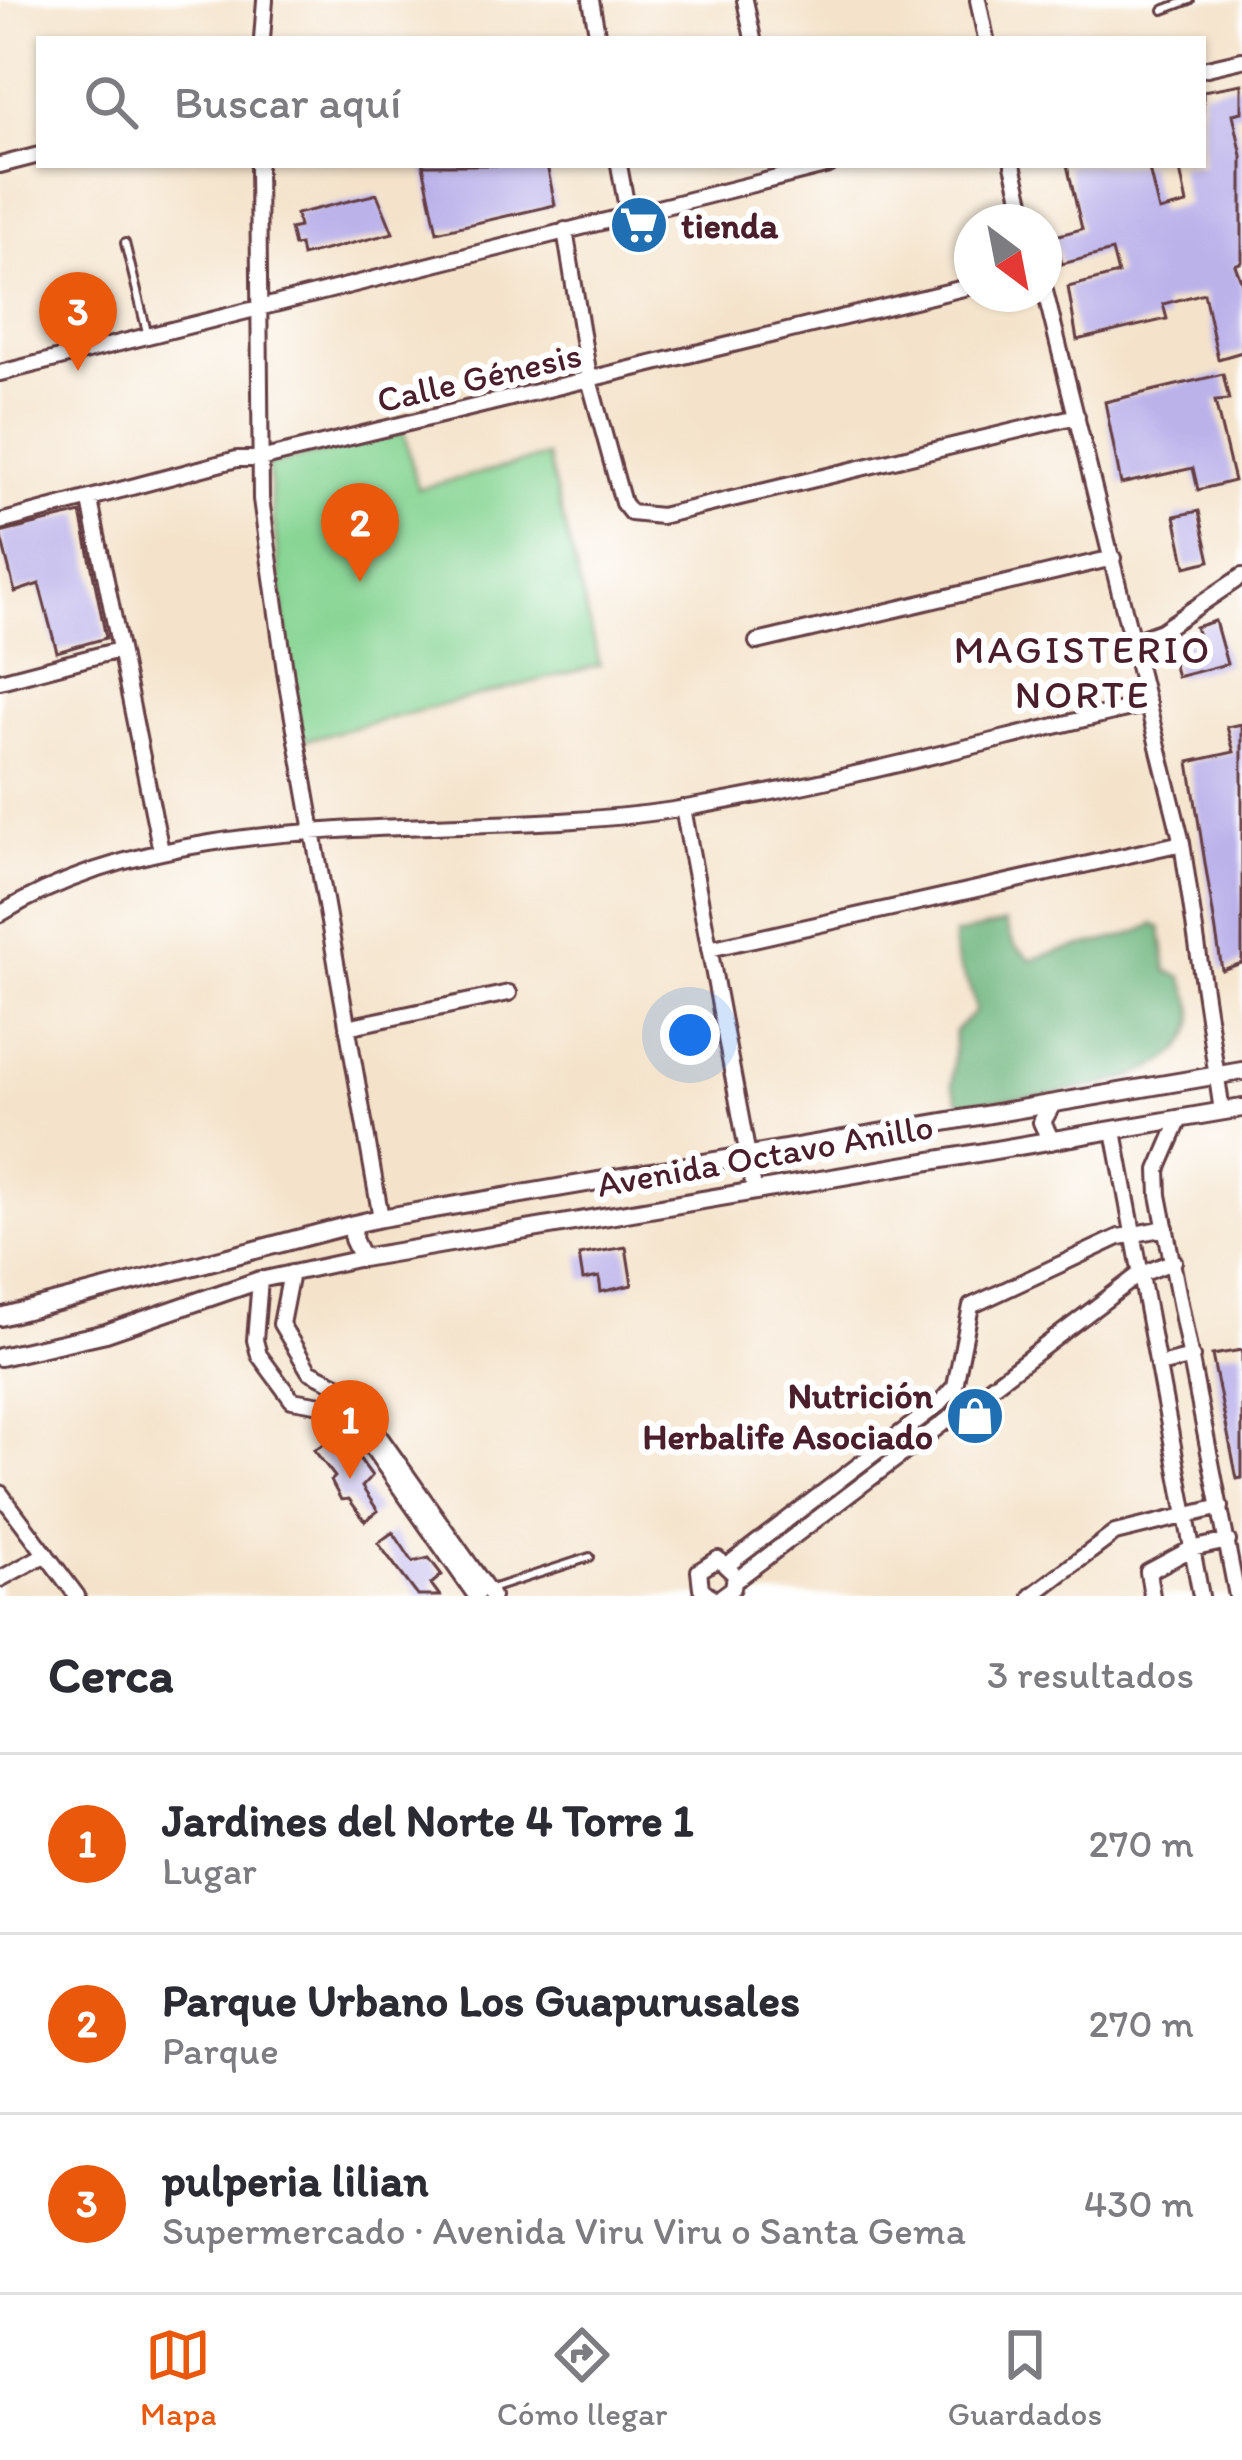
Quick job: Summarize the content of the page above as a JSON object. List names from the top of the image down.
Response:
{
  "streets": {
    "street": ["Calle Génesis", "Avenida Octavo Anillo"]
  },
  "districts": ["MAGISTERIO NORTE"],
  "places": {
    "supermarket": ["tienda"],
    "shop": ["Nutrición Herbalife Asociado"]
  },
  "north": "bottom right",
  "page": {
    "search": "Buscar aquí",
    "pins": ["3", "2", "1"],
    "heading": ["Cerca", "3 resultados"],
    "list": [
      {
        "mark": "1",
        "name": "Jardines del Norte 4 Torre 1",
        "note": "Lugar",
        "value": "270 m"
      },
      {
        "mark": "2",
        "name": "Parque Urbano Los Guapurusales",
        "note": "Parque",
        "value": "270 m"
      },
      {
        "mark": "3",
        "name": "pulperia lilian",
        "note": "Supermercado · Avenida Viru Viru o Santa Gema",
        "value": "430 m"
      }
    ],
    "nav": ["Mapa", "Cómo llegar", "Guardados"]
  }
}
